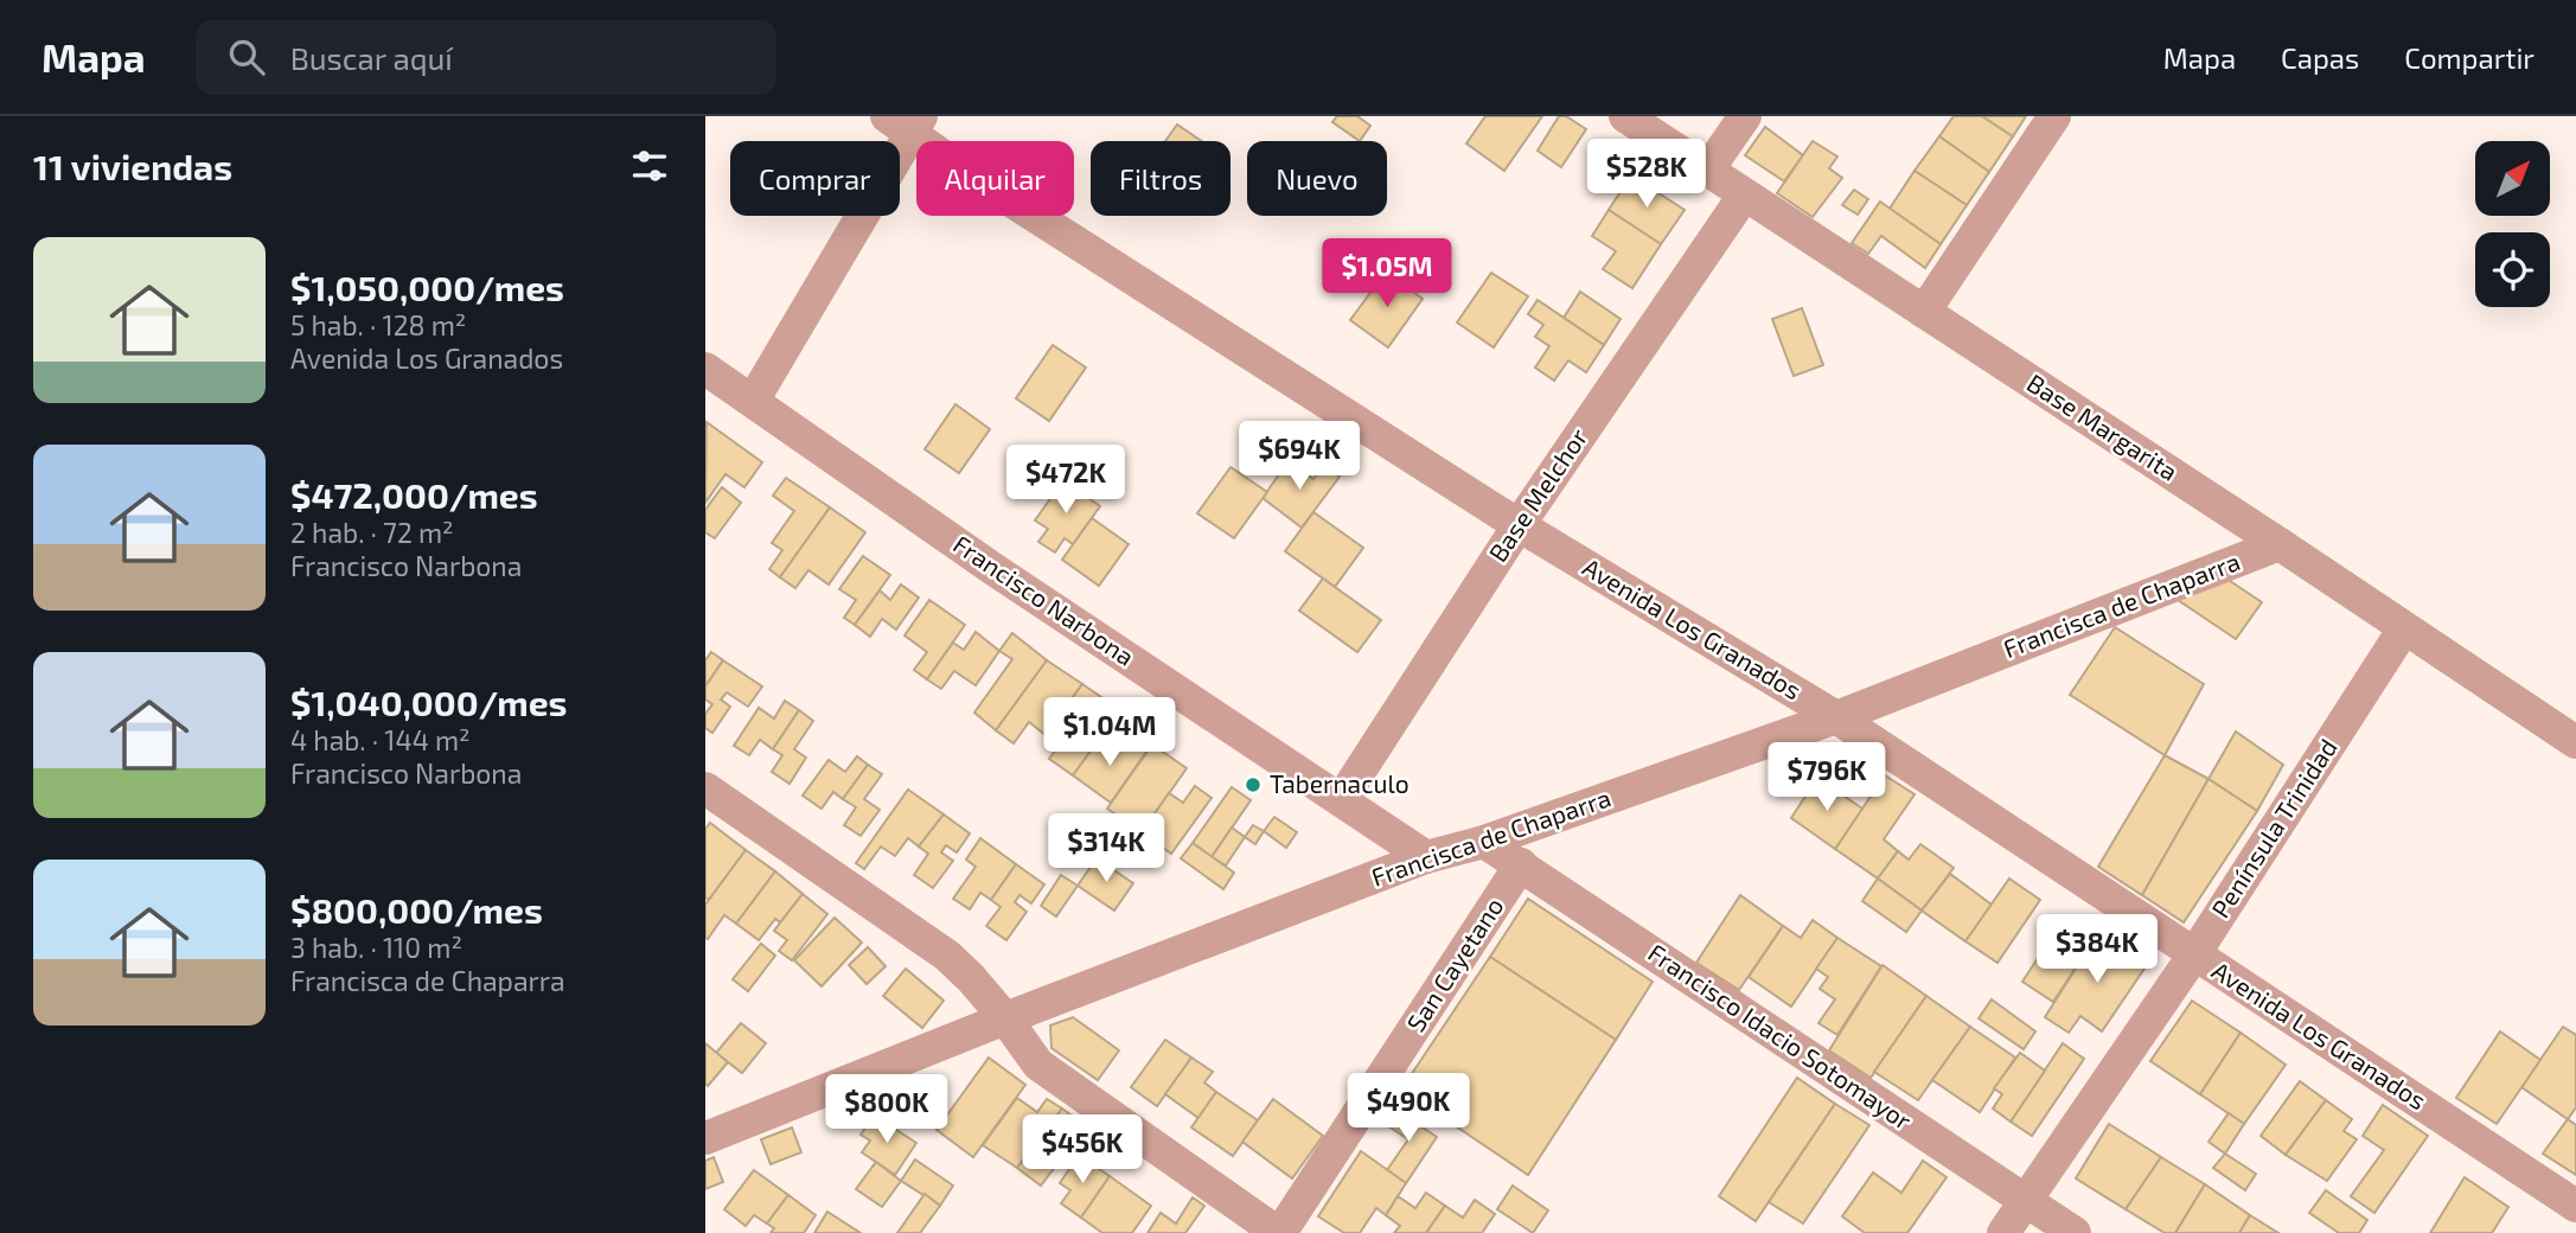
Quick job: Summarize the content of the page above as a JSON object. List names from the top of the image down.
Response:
{
  "streets": {
    "street": [
      "Base Margarita",
      "Base Melchor",
      "Francisco Narbona",
      "Francisca de Chaparra",
      "Avenida Los Granados",
      "Península Trinidad",
      "San Cayetano",
      "Francisco Idacio Sotomayor"
    ]
  },
  "crossings": [
    ["Base Margarita", "Base Melchor"],
    ["Base Margarita", "Francisca de Chaparra"],
    ["Base Margarita", "Península Trinidad"],
    ["Base Melchor", "Francisco Narbona"],
    ["Base Melchor", "Avenida Los Granados"],
    ["Francisco Narbona", "Francisca de Chaparra"],
    ["Francisca de Chaparra", "Avenida Los Granados"],
    ["Francisca de Chaparra", "Francisco Idacio Sotomayor"],
    ["Avenida Los Granados", "Península Trinidad"],
    ["Península Trinidad", "Francisco Idacio Sotomayor"],
    ["San Cayetano", "Francisco Idacio Sotomayor"]
  ],
  "places": ["Tabernaculo"],
  "north": "top right",
  "page": {
    "header": "Mapa",
    "search": "Buscar aquí",
    "nav": ["Mapa", "Capas", "Compartir"],
    "heading": "11 viviendas",
    "price": [
      "$528K",
      "$1.05M",
      "$694K",
      "$472K",
      "$1.04M",
      "$796K",
      "$314K",
      "$384K",
      "$490K",
      "$800K",
      "$456K"
    ],
    "chip": [
      "Comprar",
      "Alquilar",
      "Filtros",
      "Nuevo"
    ],
    "list": [
      {
        "name": "$1,050,000/mes",
        "note": "5 hab. · 128 m² · Avenida Los Granados"
      },
      {
        "name": "$472,000/mes",
        "note": "2 hab. · 72 m² · Francisco Narbona"
      },
      {
        "name": "$1,040,000/mes",
        "note": "4 hab. · 144 m² · Francisco Narbona"
      },
      {
        "name": "$800,000/mes",
        "note": "3 hab. · 110 m² · Francisca de Chaparra"
      }
    ]
  }
}
